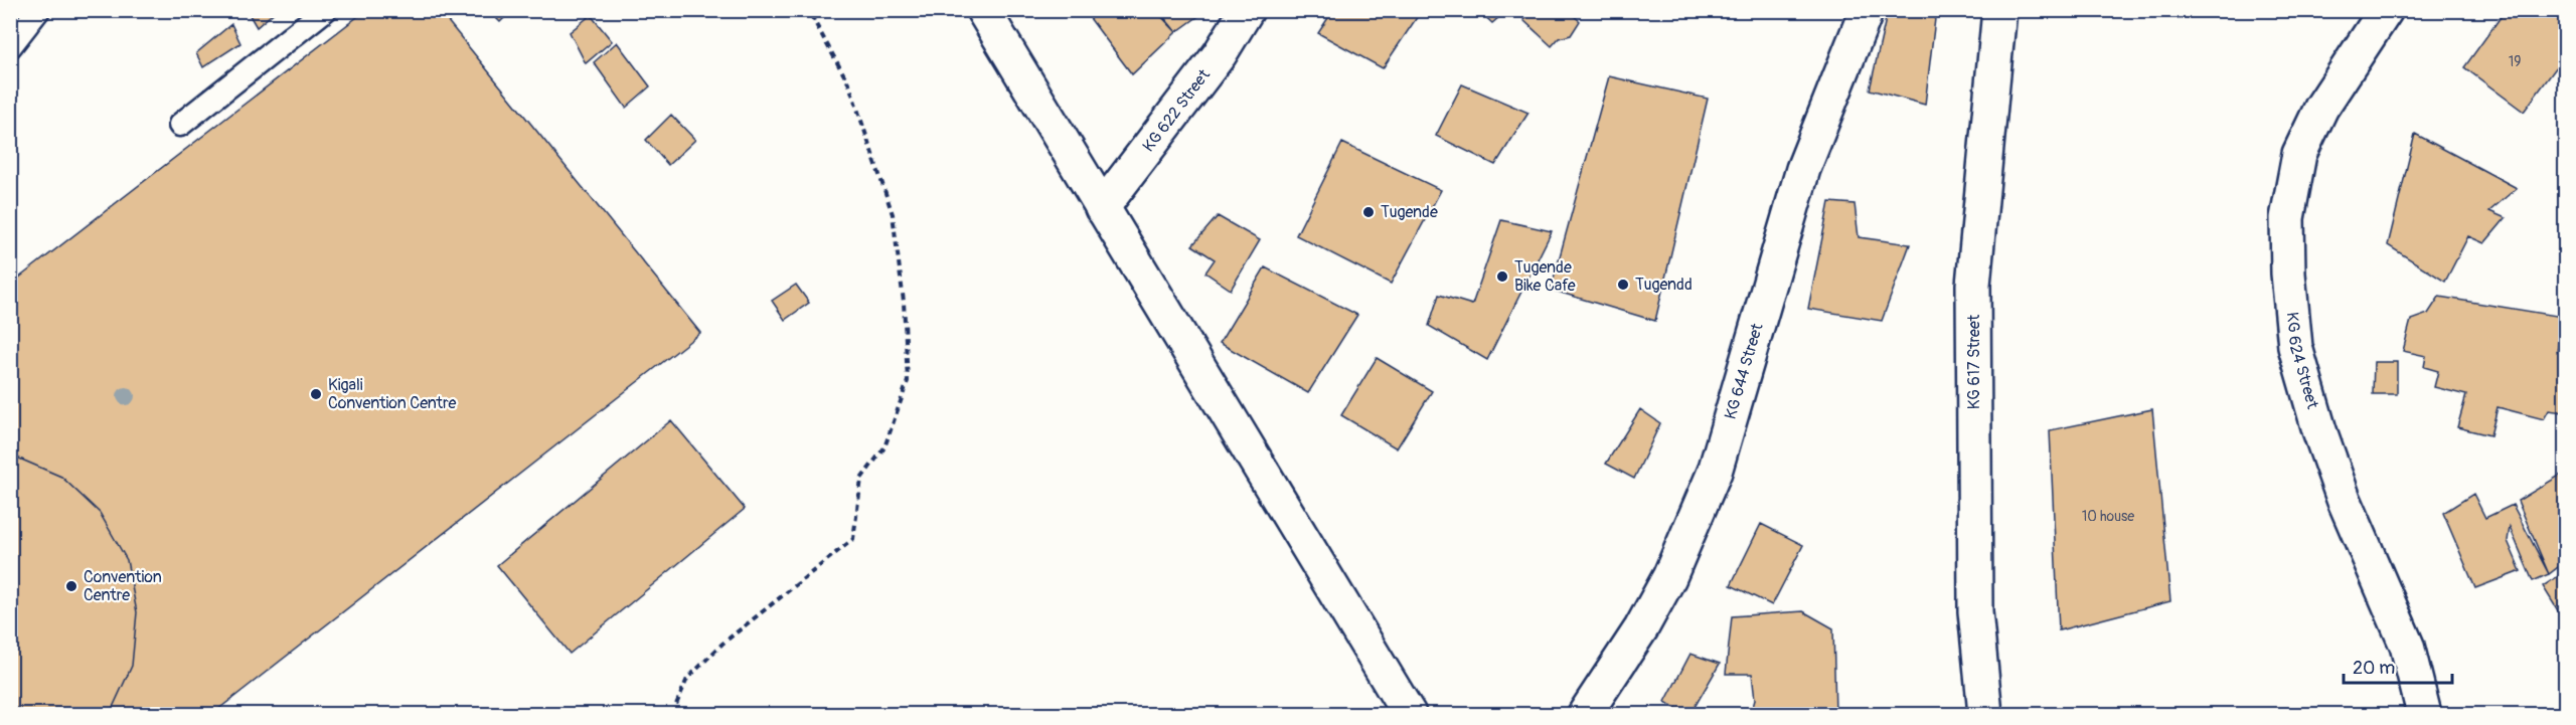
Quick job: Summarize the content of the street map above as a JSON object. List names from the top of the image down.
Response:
{
  "streets": {
    "street": [
      "KG 622 Street",
      "KG 624 Street",
      "KG 617 Street",
      "KG 644 Street"
    ]
  },
  "places": [
    "Tugende",
    "Tugende Bike Cafe",
    "Tugendd",
    "Kigali Convention Centre",
    "Convention Centre"
  ],
  "house_numbers": ["19", "10 house"],
  "scale_bar": "20 m"
}
